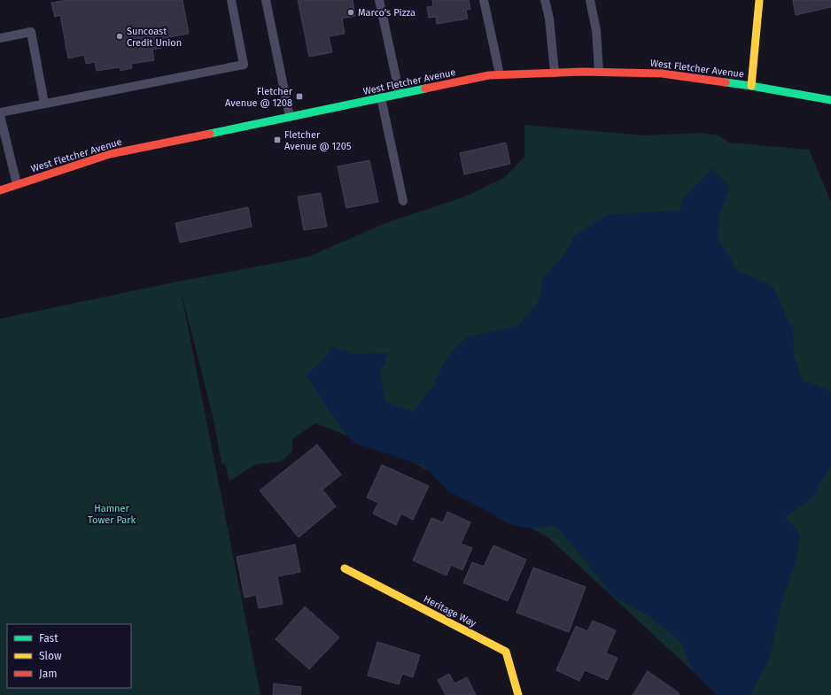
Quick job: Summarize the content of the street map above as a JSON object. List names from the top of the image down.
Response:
{
  "streets": {
    "main road": ["West Fletcher Avenue", "Heritage Way"]
  },
  "parks": ["Hamner Tower Park"],
  "places": {
    "other": ["Marco's Pizza", "Suncoast Credit Union"],
    "transit": ["Fletcher Avenue @ 1208", "Fletcher Avenue @ 1205"]
  },
  "legend": ["Fast", "Slow", "Jam"]
}
